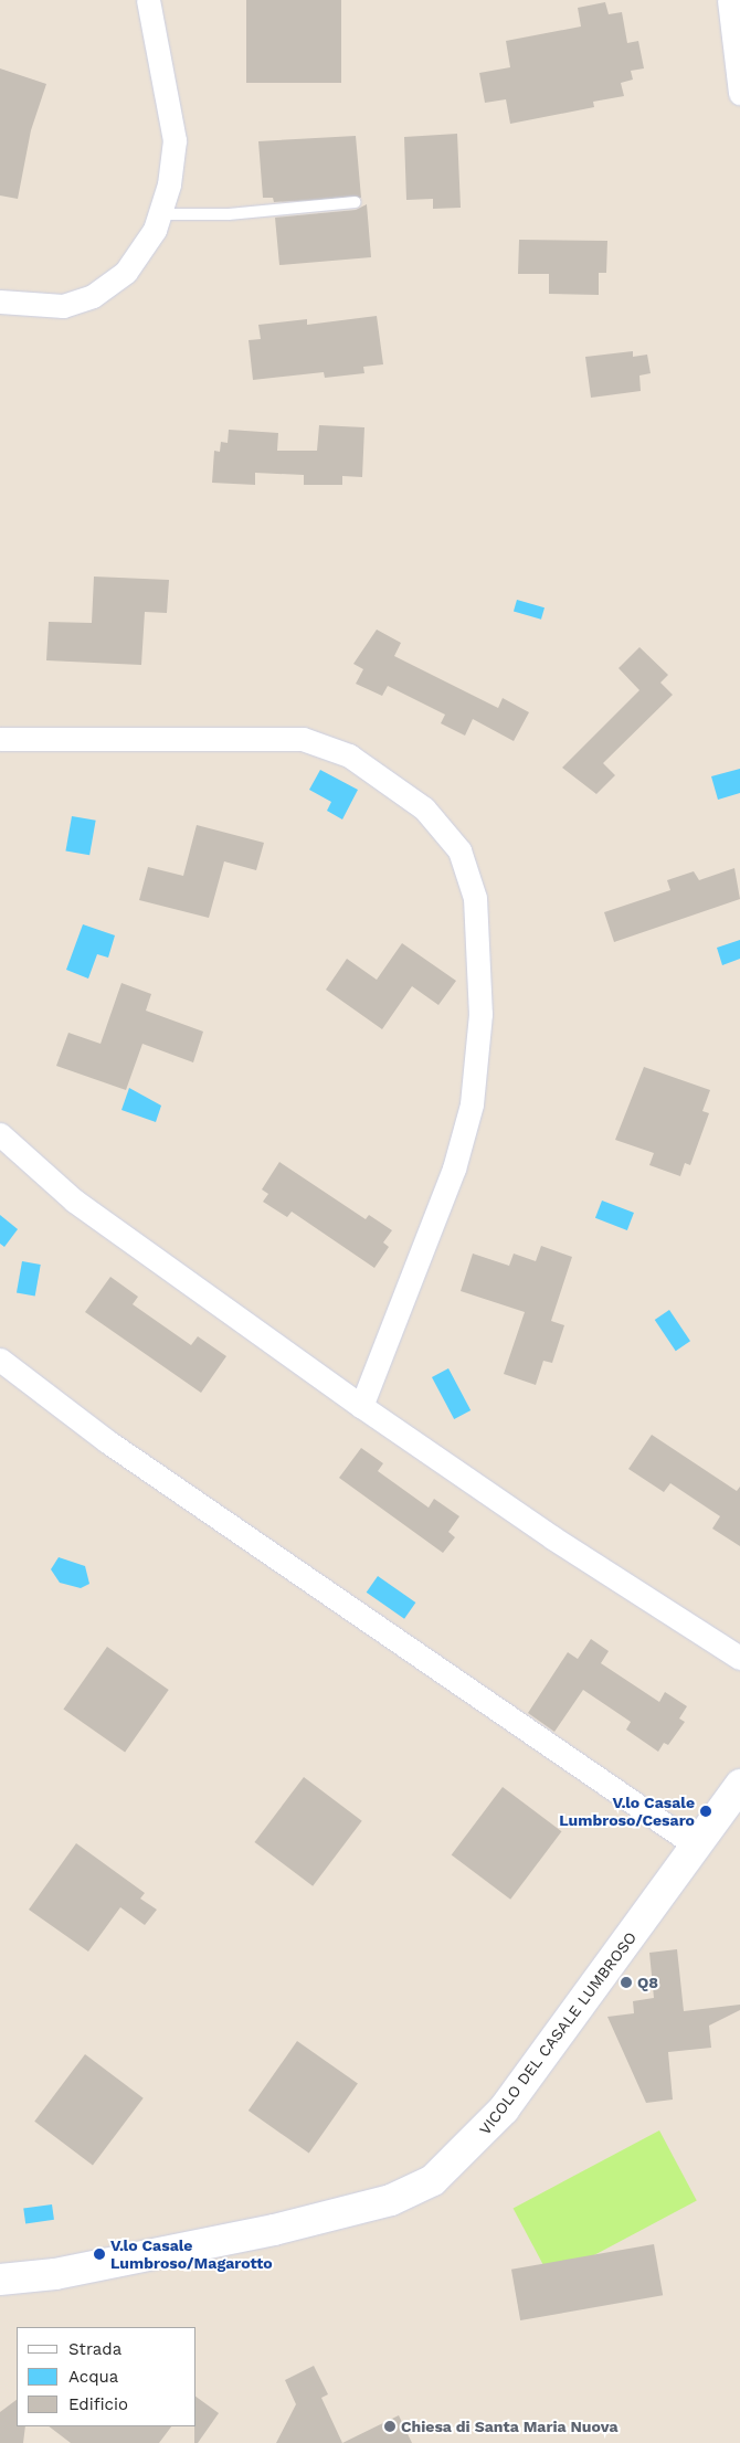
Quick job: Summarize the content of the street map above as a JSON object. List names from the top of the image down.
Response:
{
  "streets": {
    "street": ["VICOLO DEL CASALE LUMBROSO"]
  },
  "places": [
    "V.lo Casale Lumbroso/Cesaro",
    "Q8",
    "V.lo Casale Lumbroso/Magarotto",
    "Chiesa di Santa Maria Nuova"
  ],
  "legend": ["Strada", "Acqua", "Edificio"]
}
